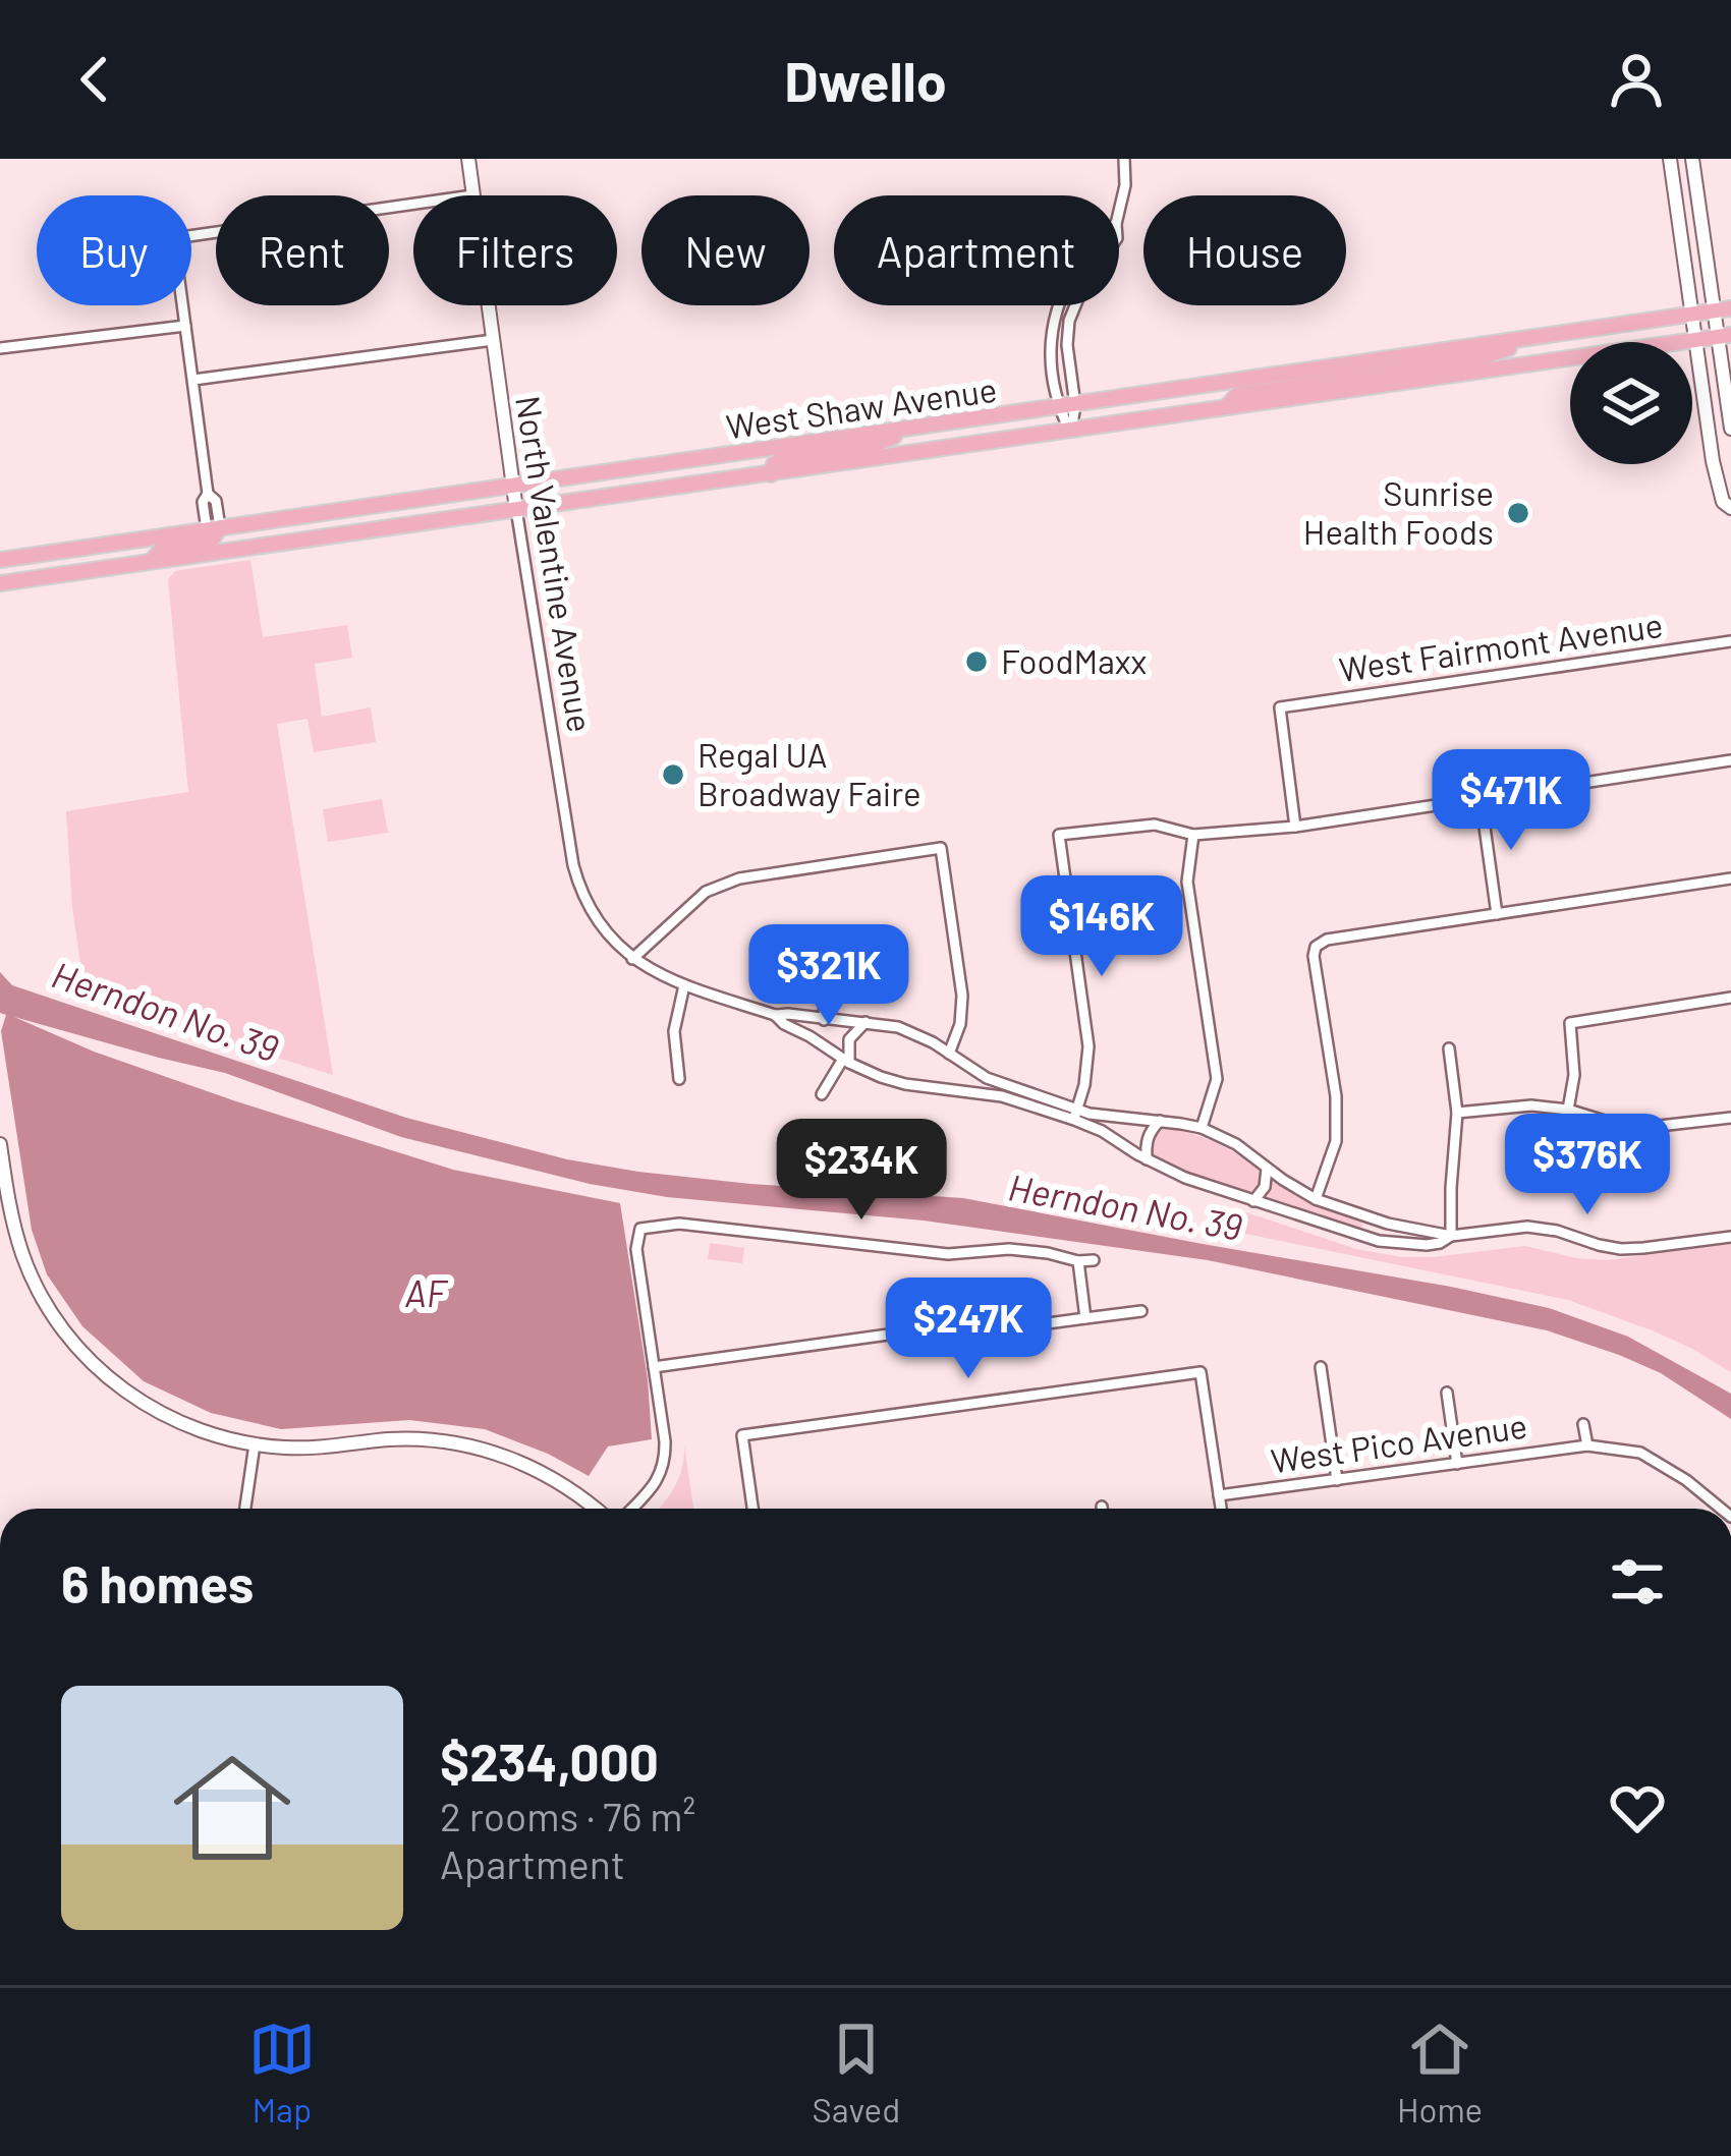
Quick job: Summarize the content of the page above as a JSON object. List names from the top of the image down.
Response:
{
  "streets": {
    "main road": ["West Shaw Avenue"],
    "street": ["North Valentine Avenue", "West Fairmont Avenue", "West Pico Avenue"]
  },
  "crossings": [
    ["West Shaw Avenue", "North Valentine Avenue"]
  ],
  "water": ["Herndon No. 39", "AF"],
  "places": ["Sunrise Health Foods", "FoodMaxx", "Regal UA Broadway Faire"],
  "page": {
    "header": "Dwello",
    "chip": [
      "Buy",
      "Rent",
      "Filters",
      "New",
      "Apartment",
      "House"
    ],
    "price": [
      "$471K",
      "$146K",
      "$321K",
      "$376K",
      "$234K",
      "$247K"
    ],
    "heading": "6 homes",
    "list": [
      {
        "name": "$234,000",
        "note": "2 rooms · 76 m² · Apartment"
      }
    ],
    "tabs": ["Map", "Saved", "Home"]
  }
}
